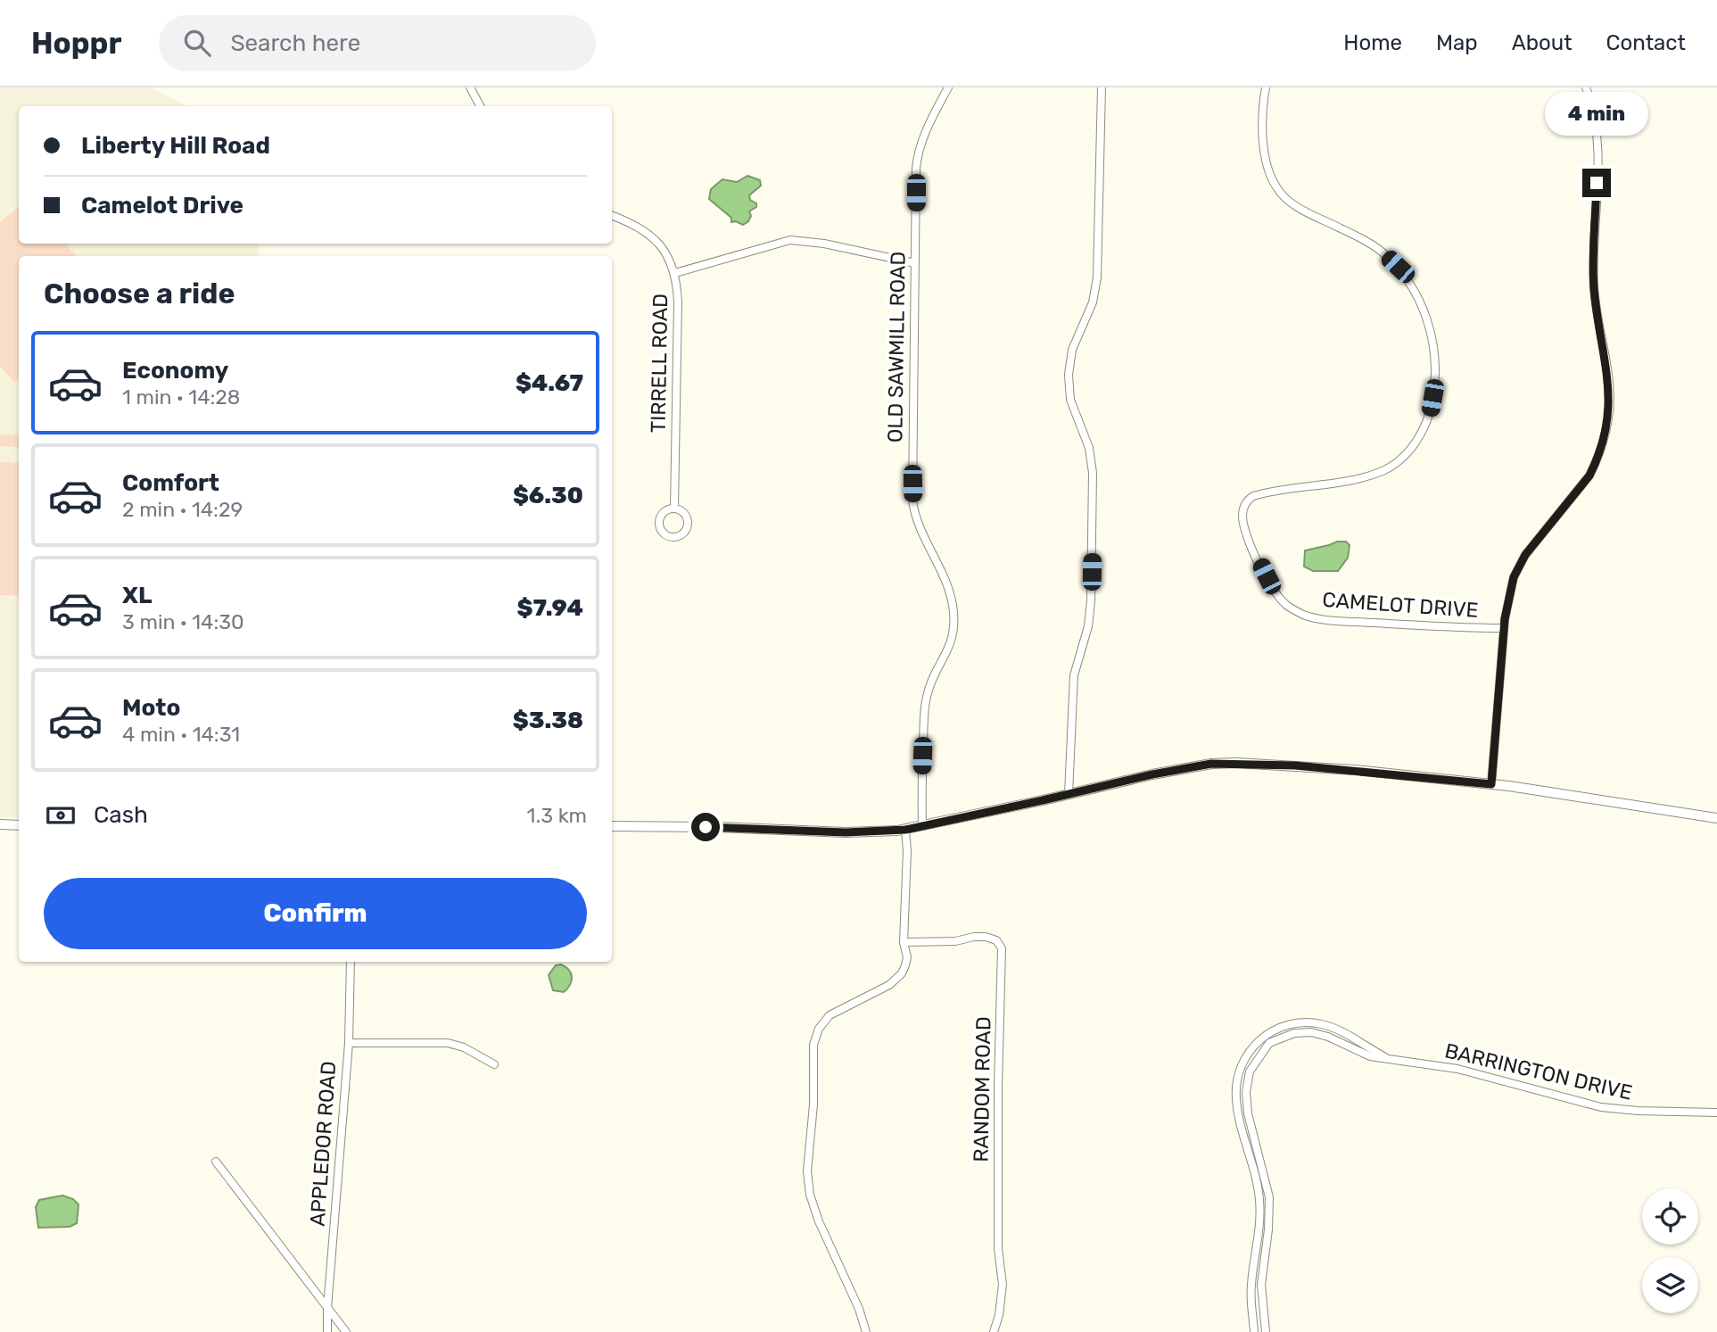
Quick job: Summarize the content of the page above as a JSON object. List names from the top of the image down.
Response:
{
  "streets": {
    "street": [
      "OLD SAWMILL ROAD",
      "TIRRELL ROAD",
      "CAMELOT DRIVE",
      "BARRINGTON DRIVE",
      "RANDOM ROAD",
      "APPLEDOR ROAD"
    ]
  },
  "page": {
    "header": "Hoppr",
    "search": "Search here",
    "nav": [
      "Home",
      "Map",
      "About",
      "Contact"
    ],
    "bubble": "4 min",
    "banner": ["Liberty Hill Road", "Camelot Drive"],
    "heading": "Choose a ride",
    "list": [
      {
        "name": "Economy",
        "note": "1 min · 14:28",
        "value": "$4.67"
      },
      {
        "name": "Comfort",
        "note": "2 min · 14:29",
        "value": "$6.30"
      },
      {
        "name": "XL",
        "note": "3 min · 14:30",
        "value": "$7.94"
      },
      {
        "name": "Moto",
        "note": "4 min · 14:31",
        "value": "$3.38"
      }
    ],
    "pay": ["Cash", "1.3 km"],
    "buttons": "Confirm"
  }
}
